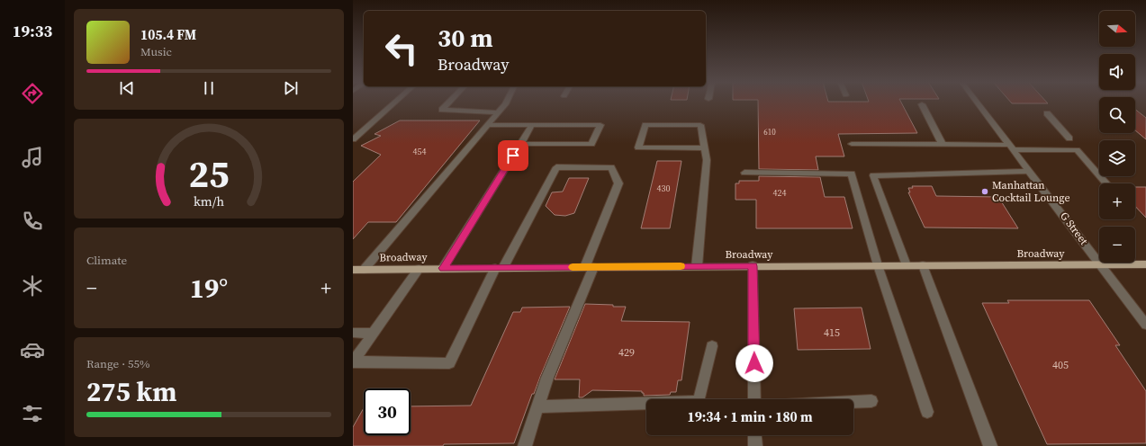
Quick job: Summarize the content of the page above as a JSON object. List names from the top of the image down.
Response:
{
  "streets": {
    "main road": ["Broadway"],
    "street": ["G Street"]
  },
  "crossings": [
    ["G Street", "Broadway"]
  ],
  "places": ["Manhattan Cocktail Lounge"],
  "house_numbers": [
    "610",
    "454",
    "430",
    "424",
    "415",
    "429",
    "405"
  ],
  "north": "right",
  "page": {
    "tabs": "19:33",
    "map_buttons": ["+", "−"],
    "turn": ["30 m", "Broadway"],
    "song": ["105.4 FM", "Music"],
    "tile": [
      "Climate",
      ["Range · 55%", "275 km"]
    ],
    "heat": ["−", "19°", "+"],
    "limit": "30",
    "trip": "19:34 · 1 min · 180 m",
    "gauge": ["25", "km/h"]
  }
}
